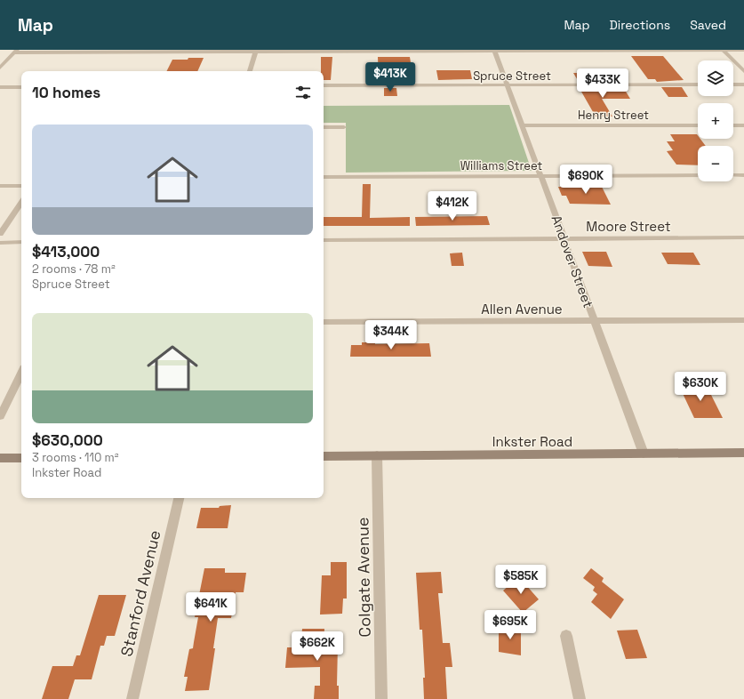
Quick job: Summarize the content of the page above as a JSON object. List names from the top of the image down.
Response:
{
  "streets": {
    "main road": ["Inkster Road"],
    "street": [
      "Spruce Street",
      "Henry Street",
      "Williams Street",
      "Moore Street",
      "Andover Street",
      "Allen Avenue",
      "Colgate Avenue",
      "Stanford Avenue"
    ]
  },
  "crossings": [
    ["Spruce Street", "Andover Street"],
    ["Henry Street", "Andover Street"],
    ["Williams Street", "Andover Street"],
    ["Moore Street", "Andover Street"],
    ["Andover Street", "Allen Avenue"],
    ["Andover Street", "Inkster Road"],
    ["Inkster Road", "Colgate Avenue"]
  ],
  "page": {
    "header": "Map",
    "nav": ["Map", "Directions", "Saved"],
    "map_buttons": ["+", "−"],
    "price": [
      "$413K",
      "$433K",
      "$690K",
      "$412K",
      "$344K",
      "$630K",
      "$585K",
      "$641K",
      "$695K",
      "$662K"
    ],
    "heading": "10 homes",
    "list": [
      {
        "name": "$413,000",
        "note": "2 rooms · 78 m² · Spruce Street"
      },
      {
        "name": "$630,000",
        "note": "3 rooms · 110 m² · Inkster Road"
      }
    ]
  }
}
